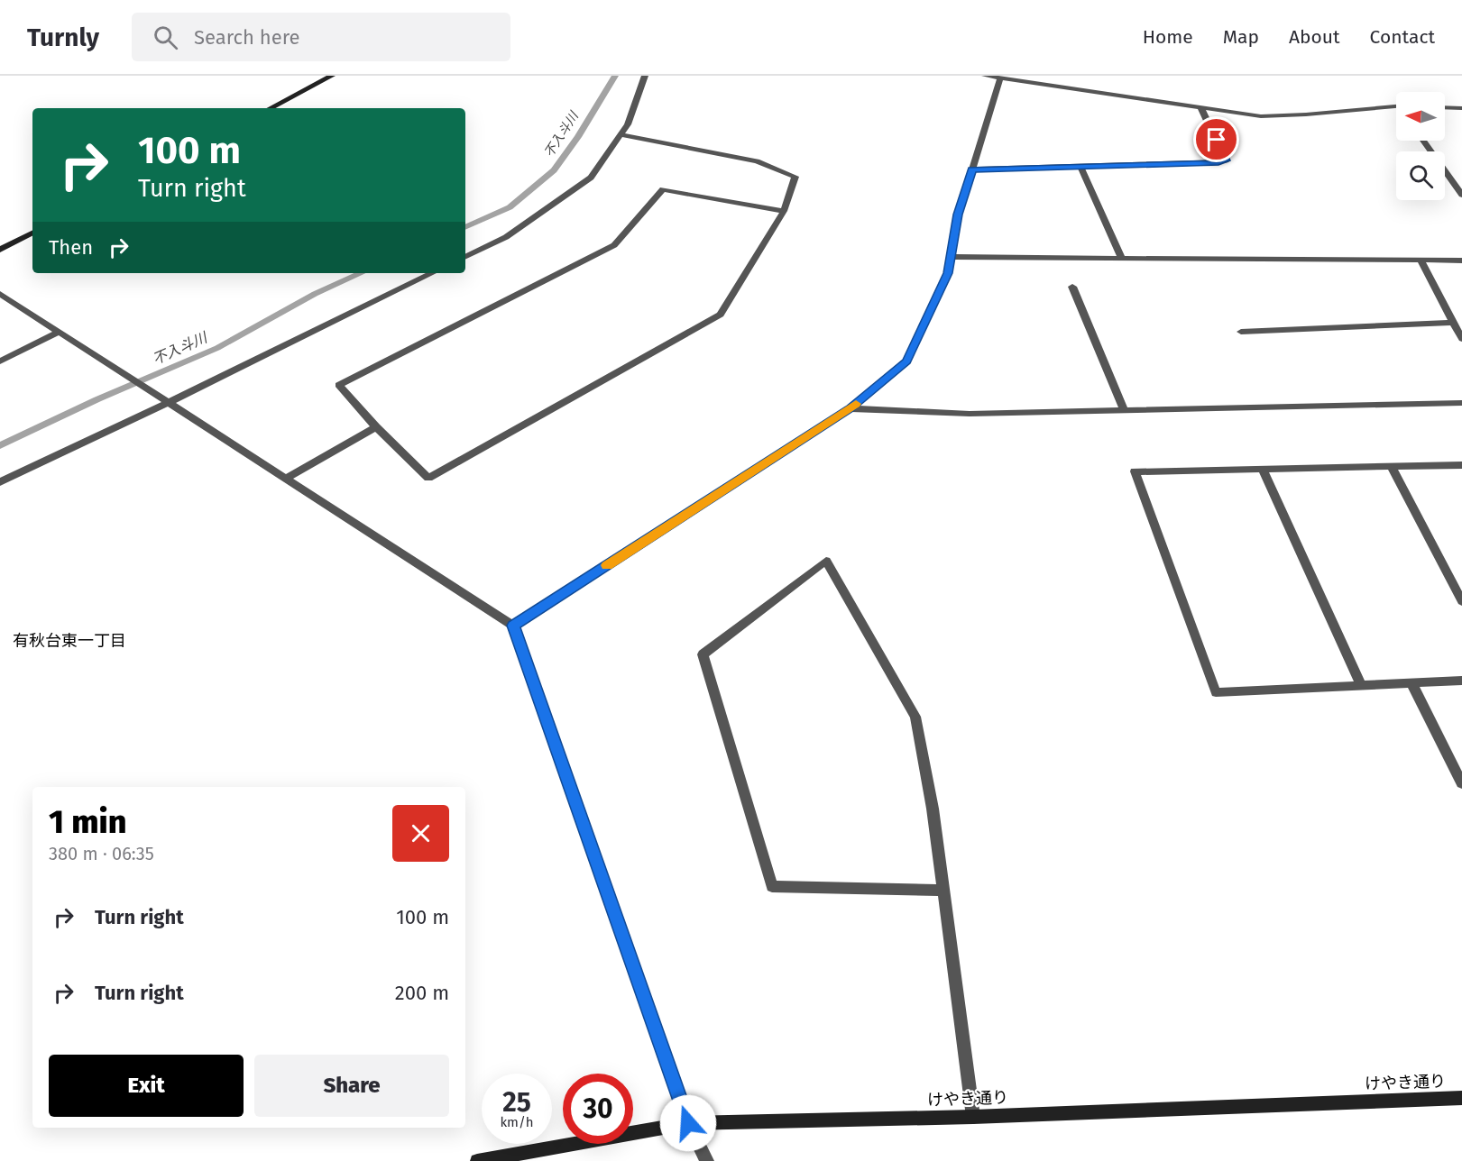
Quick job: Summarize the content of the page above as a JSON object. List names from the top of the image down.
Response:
{
  "streets": {
    "street": ["けやき通り"]
  },
  "districts": ["有秋台東一丁目"],
  "water": ["不入斗川"],
  "north": "left",
  "page": {
    "header": "Turnly",
    "search": "Search here",
    "nav": [
      "Home",
      "Map",
      "About",
      "Contact"
    ],
    "turn": ["100 m", "Turn right"],
    "then": "Then",
    "heading": ["1 min", "380 m · 06:35"],
    "list": [
      {
        "name": "Turn right",
        "value": "100 m"
      },
      {
        "name": "Turn right",
        "value": "200 m"
      }
    ],
    "buttons": ["Exit", "Share"],
    "speed": "25 km/h",
    "limit": "30"
  }
}
